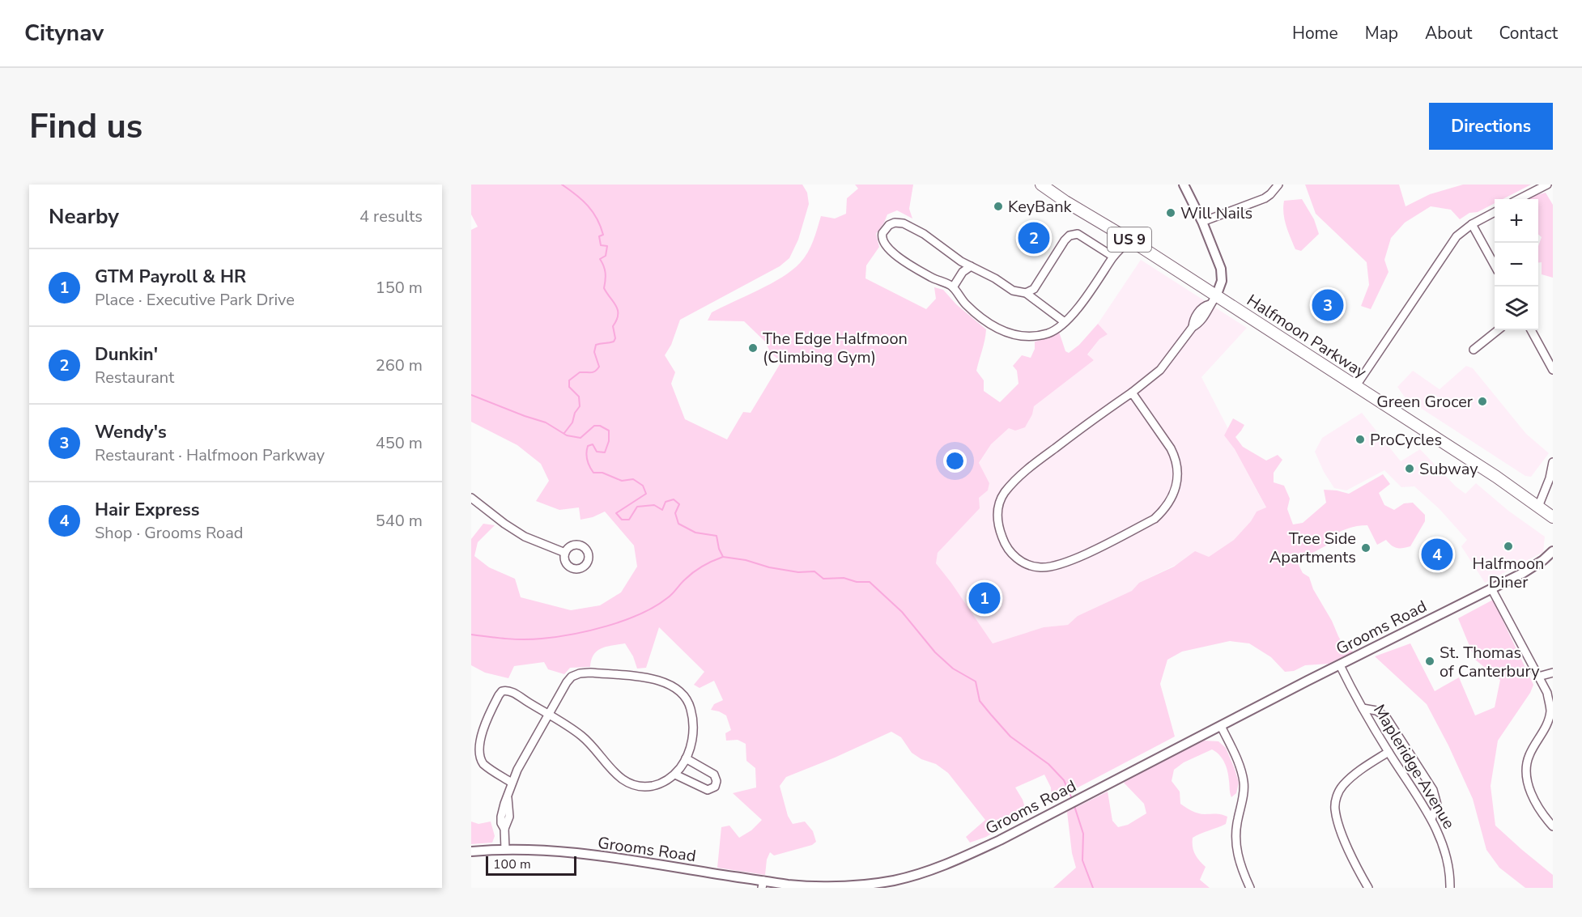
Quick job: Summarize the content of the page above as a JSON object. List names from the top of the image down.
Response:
{
  "streets": {
    "main road": ["US 9", "Halfmoon Parkway"],
    "street": ["Grooms Road", "Mapleridge Avenue"]
  },
  "crossings": [
    ["Grooms Road", "Mapleridge Avenue"]
  ],
  "places": [
    "KeyBank",
    "Will Nails",
    "The Edge Halfmoon (Climbing Gym)",
    "Green Grocer",
    "ProCycles",
    "Subway",
    "Halfmoon Diner",
    "Tree Side Apartments",
    "St. Thomas of Canterbury"
  ],
  "scale_bar": "100 m",
  "page": {
    "header": "Citynav",
    "nav": [
      "Home",
      "Map",
      "About",
      "Contact"
    ],
    "buttons": "Directions",
    "title": "Find us",
    "heading": ["Nearby", "4 results"],
    "map_buttons": ["+", "−"],
    "pins": [
      "2",
      "3",
      "4",
      "1"
    ],
    "list": [
      {
        "mark": "1",
        "name": "GTM Payroll & HR",
        "note": "Place · Executive Park Drive",
        "value": "150 m"
      },
      {
        "mark": "2",
        "name": "Dunkin'",
        "note": "Restaurant",
        "value": "260 m"
      },
      {
        "mark": "3",
        "name": "Wendy's",
        "note": "Restaurant · Halfmoon Parkway",
        "value": "450 m"
      },
      {
        "mark": "4",
        "name": "Hair Express",
        "note": "Shop · Grooms Road",
        "value": "540 m"
      }
    ],
    "scale": "100 m"
  }
}
